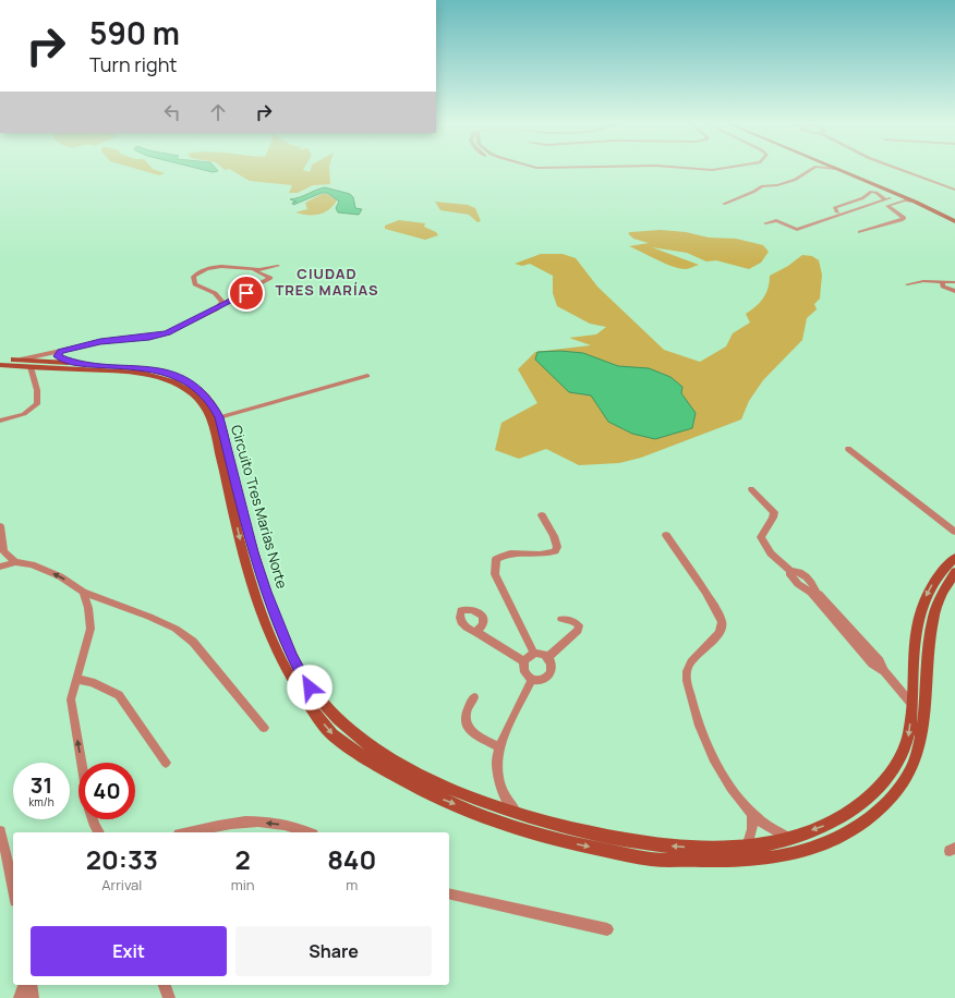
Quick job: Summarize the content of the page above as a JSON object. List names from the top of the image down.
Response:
{
  "streets": {
    "street": ["Circuito Tres Marías Norte"]
  },
  "districts": ["CIUDAD TRES MARÍAS"],
  "page": {
    "turn": ["590 m", "Turn right"],
    "speed": "31 km/h",
    "limit": "40",
    "eta": [
      "20:33",
      "Arrival",
      "2",
      "min",
      "840",
      "m"
    ],
    "buttons": ["Exit", "Share"]
  }
}
